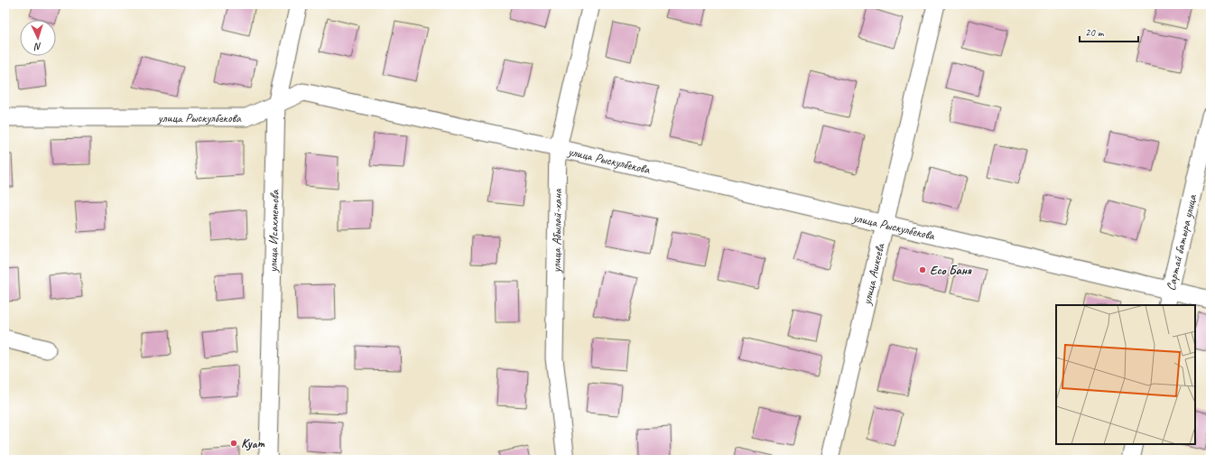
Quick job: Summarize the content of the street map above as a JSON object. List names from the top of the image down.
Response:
{
  "streets": {
    "street": [
      "улица Рыскулбекова",
      "улица Абылай-хана",
      "улица Исахметова",
      "Сартай батыра улица",
      "улица Ашкеева"
    ]
  },
  "crossings": [
    ["улица Рыскулбекова", "улица Абылай-хана"],
    ["улица Рыскулбекова", "улица Исахметова"],
    ["улица Рыскулбекова", "Сартай батыра улица"],
    ["улица Рыскулбекова", "улица Ашкеева"]
  ],
  "places": ["Eco Баня", "Куат"],
  "scale_bar": "20 m",
  "north": "bottom"
}
